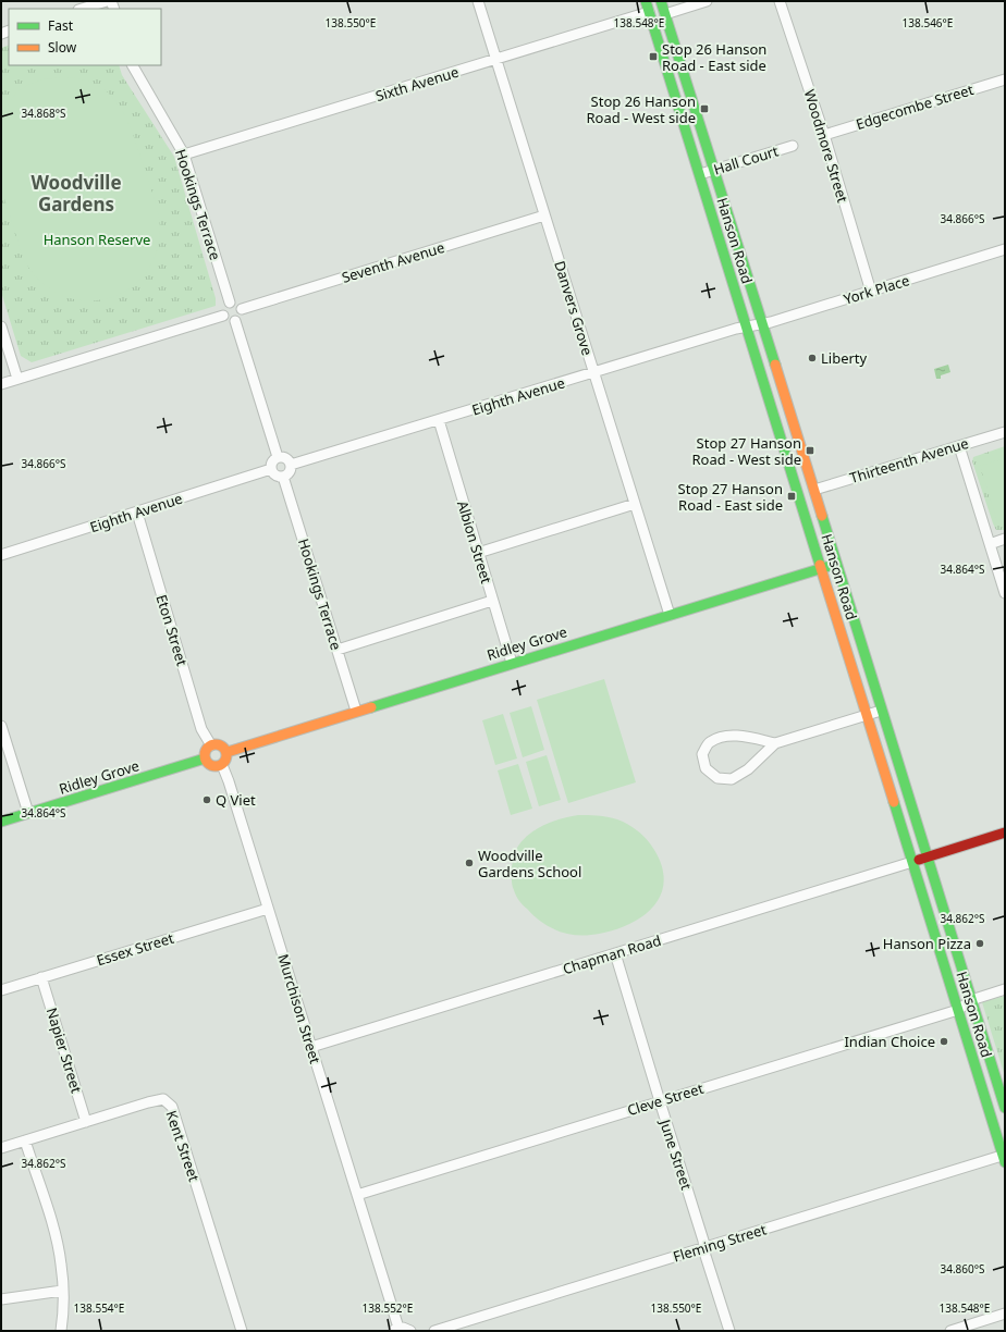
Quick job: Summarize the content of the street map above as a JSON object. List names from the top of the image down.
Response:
{
  "streets": {
    "main road": ["Hanson Road", "Ridley Grove"],
    "street": [
      "Sixth Avenue",
      "Edgecombe Street",
      "Woodmore Street",
      "Hall Court",
      "Hookings Terrace",
      "Seventh Avenue",
      "York Place",
      "Danvers Grove",
      "Eighth Avenue",
      "Thirteenth Avenue",
      "Albion Street",
      "Eton Street",
      "Essex Street",
      "Chapman Road",
      "Murchison Street",
      "Napier Street",
      "Cleve Street",
      "Kent Street",
      "June Street",
      "Fleming Street"
    ]
  },
  "crossings": [
    ["Sixth Avenue", "Hookings Terrace"],
    ["Sixth Avenue", "Hanson Road"],
    ["Sixth Avenue", "Danvers Grove"],
    ["Edgecombe Street", "Woodmore Street"],
    ["Woodmore Street", "York Place"],
    ["Hall Court", "Hanson Road"],
    ["Hookings Terrace", "Seventh Avenue"],
    ["Hookings Terrace", "Eighth Avenue"],
    ["Hookings Terrace", "Ridley Grove"],
    ["Hanson Road", "York Place"],
    ["Hanson Road", "Eighth Avenue"],
    ["Hanson Road", "Thirteenth Avenue"],
    ["Hanson Road", "Ridley Grove"],
    ["Hanson Road", "Chapman Road"],
    ["Hanson Road", "Cleve Street"],
    ["Hanson Road", "Fleming Street"],
    ["Seventh Avenue", "Danvers Grove"],
    ["York Place", "Eighth Avenue"],
    ["Danvers Grove", "Eighth Avenue"],
    ["Danvers Grove", "Ridley Grove"],
    ["Eighth Avenue", "Albion Street"],
    ["Eighth Avenue", "Eton Street"],
    ["Albion Street", "Ridley Grove"],
    ["Eton Street", "Ridley Grove"],
    ["Eton Street", "Murchison Street"],
    ["Ridley Grove", "Murchison Street"],
    ["Essex Street", "Murchison Street"],
    ["Essex Street", "Napier Street"],
    ["Chapman Road", "Murchison Street"],
    ["Chapman Road", "June Street"],
    ["Murchison Street", "Cleve Street"],
    ["Napier Street", "Kent Street"],
    ["Cleve Street", "June Street"],
    ["June Street", "Fleming Street"]
  ],
  "districts": ["Woodville Gardens"],
  "parks": ["Hanson Reserve"],
  "places": {
    "transit": [
      "Stop 26 Hanson Road - East side",
      "Stop 26 Hanson Road - West side",
      "Stop 27 Hanson Road - West side",
      "Stop 27 Hanson Road - East side"
    ],
    "other": [
      "Liberty",
      "Q Viet",
      "Woodville Gardens School",
      "Hanson Pizza",
      "Indian Choice"
    ]
  },
  "legend": ["Fast", "Slow"],
  "coordinates": [
    "138.546°E",
    "138.550°E",
    "138.548°E",
    "34.868°S",
    "34.866°S",
    "34.864°S",
    "34.862°S",
    "34.860°S",
    "138.554°E",
    "138.552°E"
  ]
}
